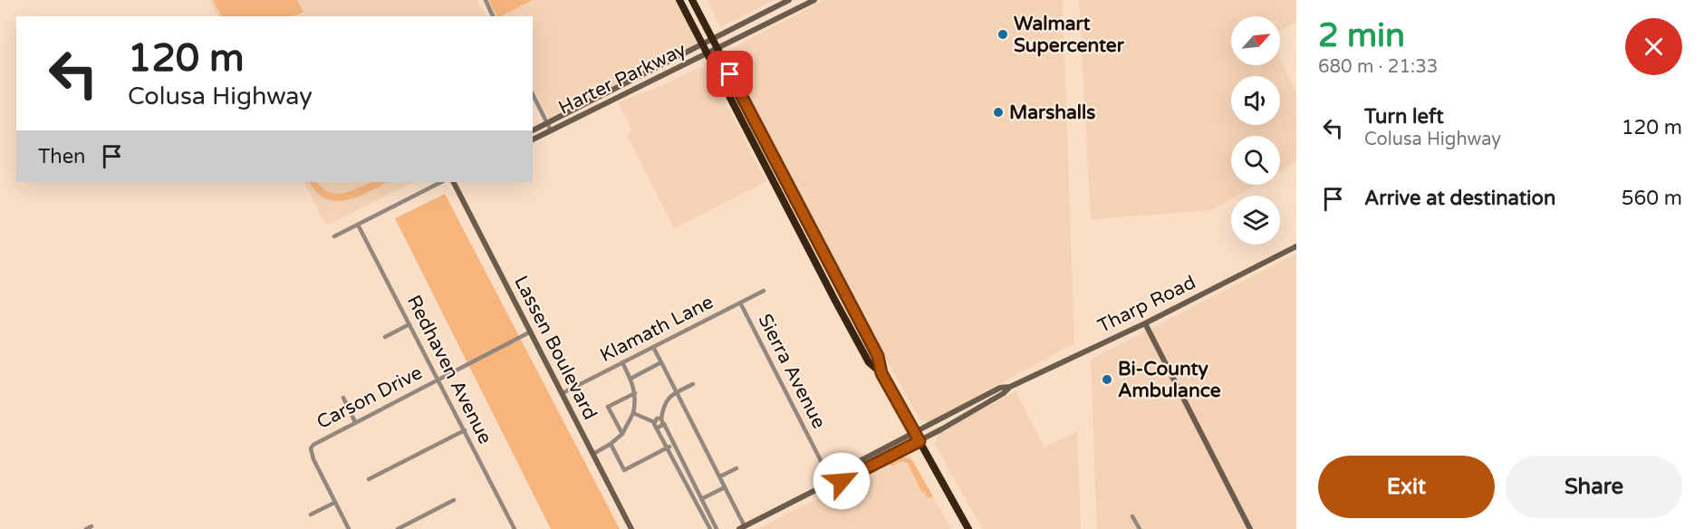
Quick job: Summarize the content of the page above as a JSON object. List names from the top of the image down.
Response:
{
  "streets": {
    "street": [
      "Harter Parkway",
      "Tharp Road",
      "Klamath Lane",
      "Lassen Boulevard",
      "Redhaven Avenue",
      "Sierra Avenue",
      "Carson Drive"
    ]
  },
  "crossings": [
    ["Tharp Road", "Sierra Avenue"],
    ["Klamath Lane", "Lassen Boulevard"],
    ["Klamath Lane", "Sierra Avenue"],
    ["Lassen Boulevard", "Carson Drive"],
    ["Redhaven Avenue", "Carson Drive"]
  ],
  "places": ["Walmart Supercenter", "Marshalls", "Bi-County Ambulance"],
  "north": "top right",
  "page": {
    "heading": ["2 min", "680 m · 21:33"],
    "turn": ["120 m", "Colusa Highway"],
    "list": [
      {
        "name": "Turn left",
        "note": "Colusa Highway",
        "value": "120 m"
      },
      {
        "name": "Arrive at destination",
        "value": "560 m"
      }
    ],
    "then": "Then",
    "buttons": ["Exit", "Share"]
  }
}
